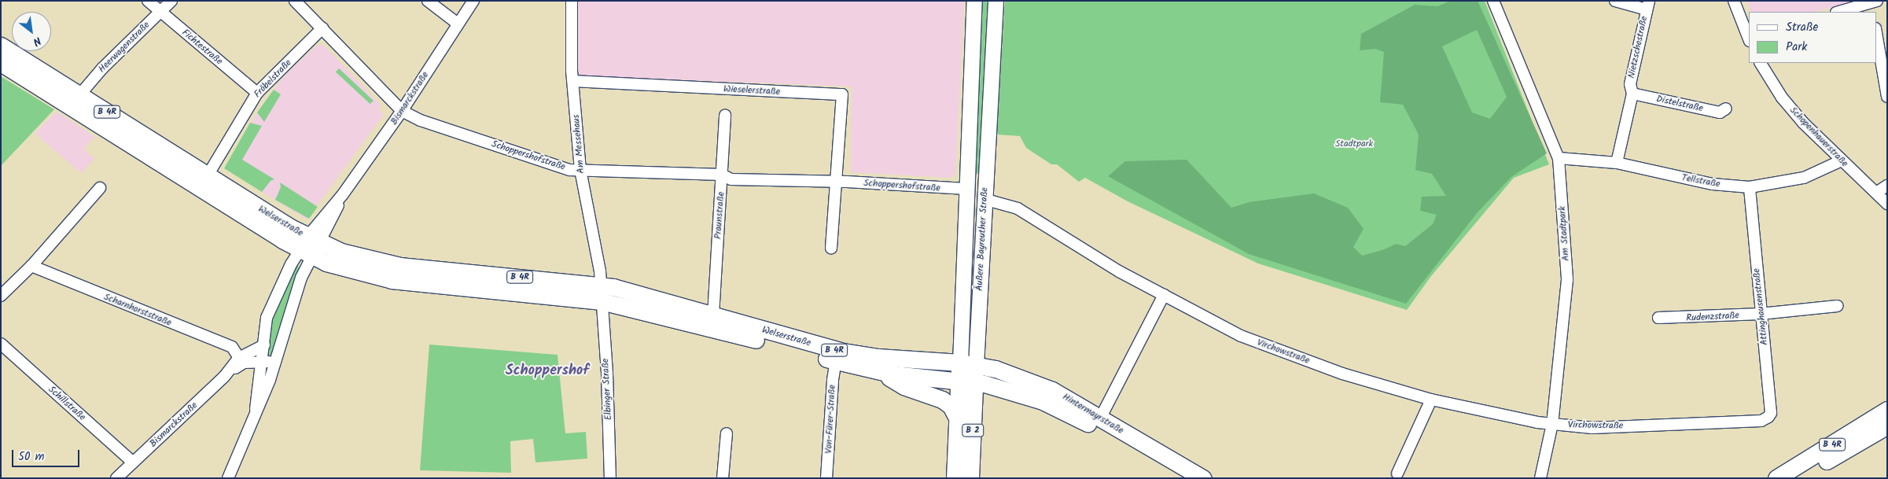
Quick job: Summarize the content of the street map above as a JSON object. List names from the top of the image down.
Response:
{
  "streets": {
    "main road": [
      "B 4R",
      "Welserstraße",
      "Äußere Bayreuther Straße",
      "Hintermayrstraße",
      "B 2"
    ],
    "street": [
      "Heerwagenstraße",
      "Fichtestraße",
      "Nietzschestraße",
      "Fröbelstraße",
      "Wieselerstraße",
      "Bismarckstraße",
      "Distelstraße",
      "Schopenhauerstraße",
      "Am Messehaus",
      "Schoppershofstraße",
      "Tellstraße",
      "Praunstraße",
      "Am Stadtpark",
      "Attinghausenstraße",
      "Scharnhorststraße",
      "Rudenzstraße",
      "Virchowstraße",
      "Elbinger Straße",
      "Schillstraße",
      "Von-Fürer-Straße"
    ]
  },
  "crossings": [
    ["Heerwagenstraße", "Fichtestraße"],
    ["Heerwagenstraße", "Welserstraße"],
    ["Fichtestraße", "Fröbelstraße"],
    ["Nietzschestraße", "Distelstraße"],
    ["Nietzschestraße", "Tellstraße"],
    ["Fröbelstraße", "Schoppershofstraße"],
    ["Fröbelstraße", "Welserstraße"],
    ["Wieselerstraße", "Am Messehaus"],
    ["Wieselerstraße", "Schoppershofstraße"],
    ["Bismarckstraße", "Schoppershofstraße"],
    ["Bismarckstraße", "Welserstraße"],
    ["Bismarckstraße", "Scharnhorststraße"],
    ["Bismarckstraße", "Schillstraße"],
    ["Schopenhauerstraße", "Tellstraße"],
    ["Am Messehaus", "Schoppershofstraße"],
    ["Am Messehaus", "Welserstraße"],
    ["Am Messehaus", "Elbinger Straße"],
    ["Schoppershofstraße", "Praunstraße"],
    ["Schoppershofstraße", "Äußere Bayreuther Straße"],
    ["Tellstraße", "Am Stadtpark"],
    ["Tellstraße", "Attinghausenstraße"],
    ["Praunstraße", "Welserstraße"],
    ["Welserstraße", "Äußere Bayreuther Straße"],
    ["Welserstraße", "Elbinger Straße"],
    ["Welserstraße", "Hintermayrstraße"],
    ["Welserstraße", "Von-Fürer-Straße"],
    ["Am Stadtpark", "Virchowstraße"],
    ["Äußere Bayreuther Straße", "Virchowstraße"],
    ["Äußere Bayreuther Straße", "Hintermayrstraße"],
    ["Attinghausenstraße", "Rudenzstraße"],
    ["Attinghausenstraße", "Virchowstraße"]
  ],
  "districts": ["Schoppershof"],
  "parks": ["Stadtpark"],
  "legend": ["Straße", "Park"],
  "scale_bar": "50 m",
  "north": "bottom right"
}
